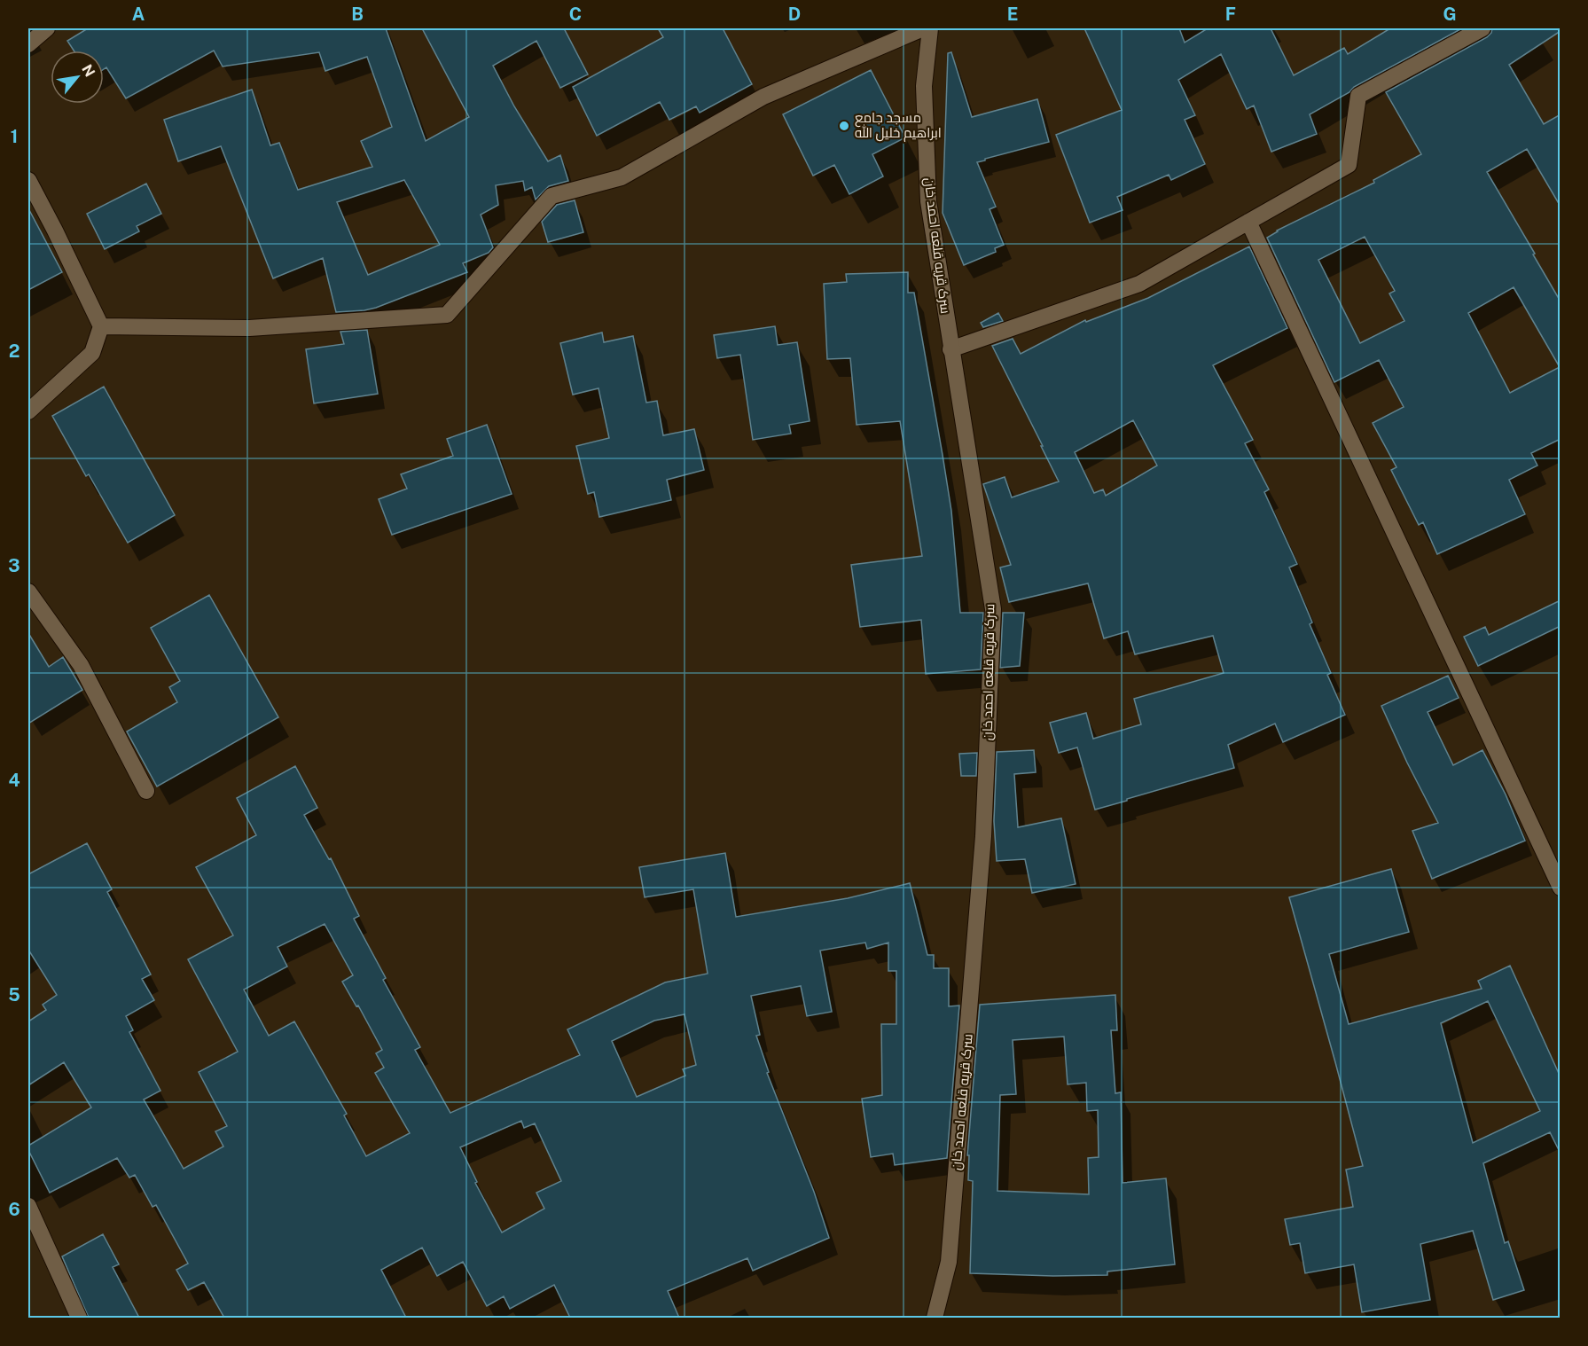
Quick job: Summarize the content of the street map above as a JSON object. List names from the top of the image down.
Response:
{
  "streets": {
    "street": ["سرک قریه قلعه احمد خان"]
  },
  "places": ["مسجد جامع ابراهیم خلیل الله"],
  "north": "top right",
  "grid": {
    "columns": [
      "A",
      "B",
      "C",
      "D",
      "E",
      "F",
      "G"
    ],
    "rows": [
      "1",
      "2",
      "3",
      "4",
      "5",
      "6"
    ]
  }
}
